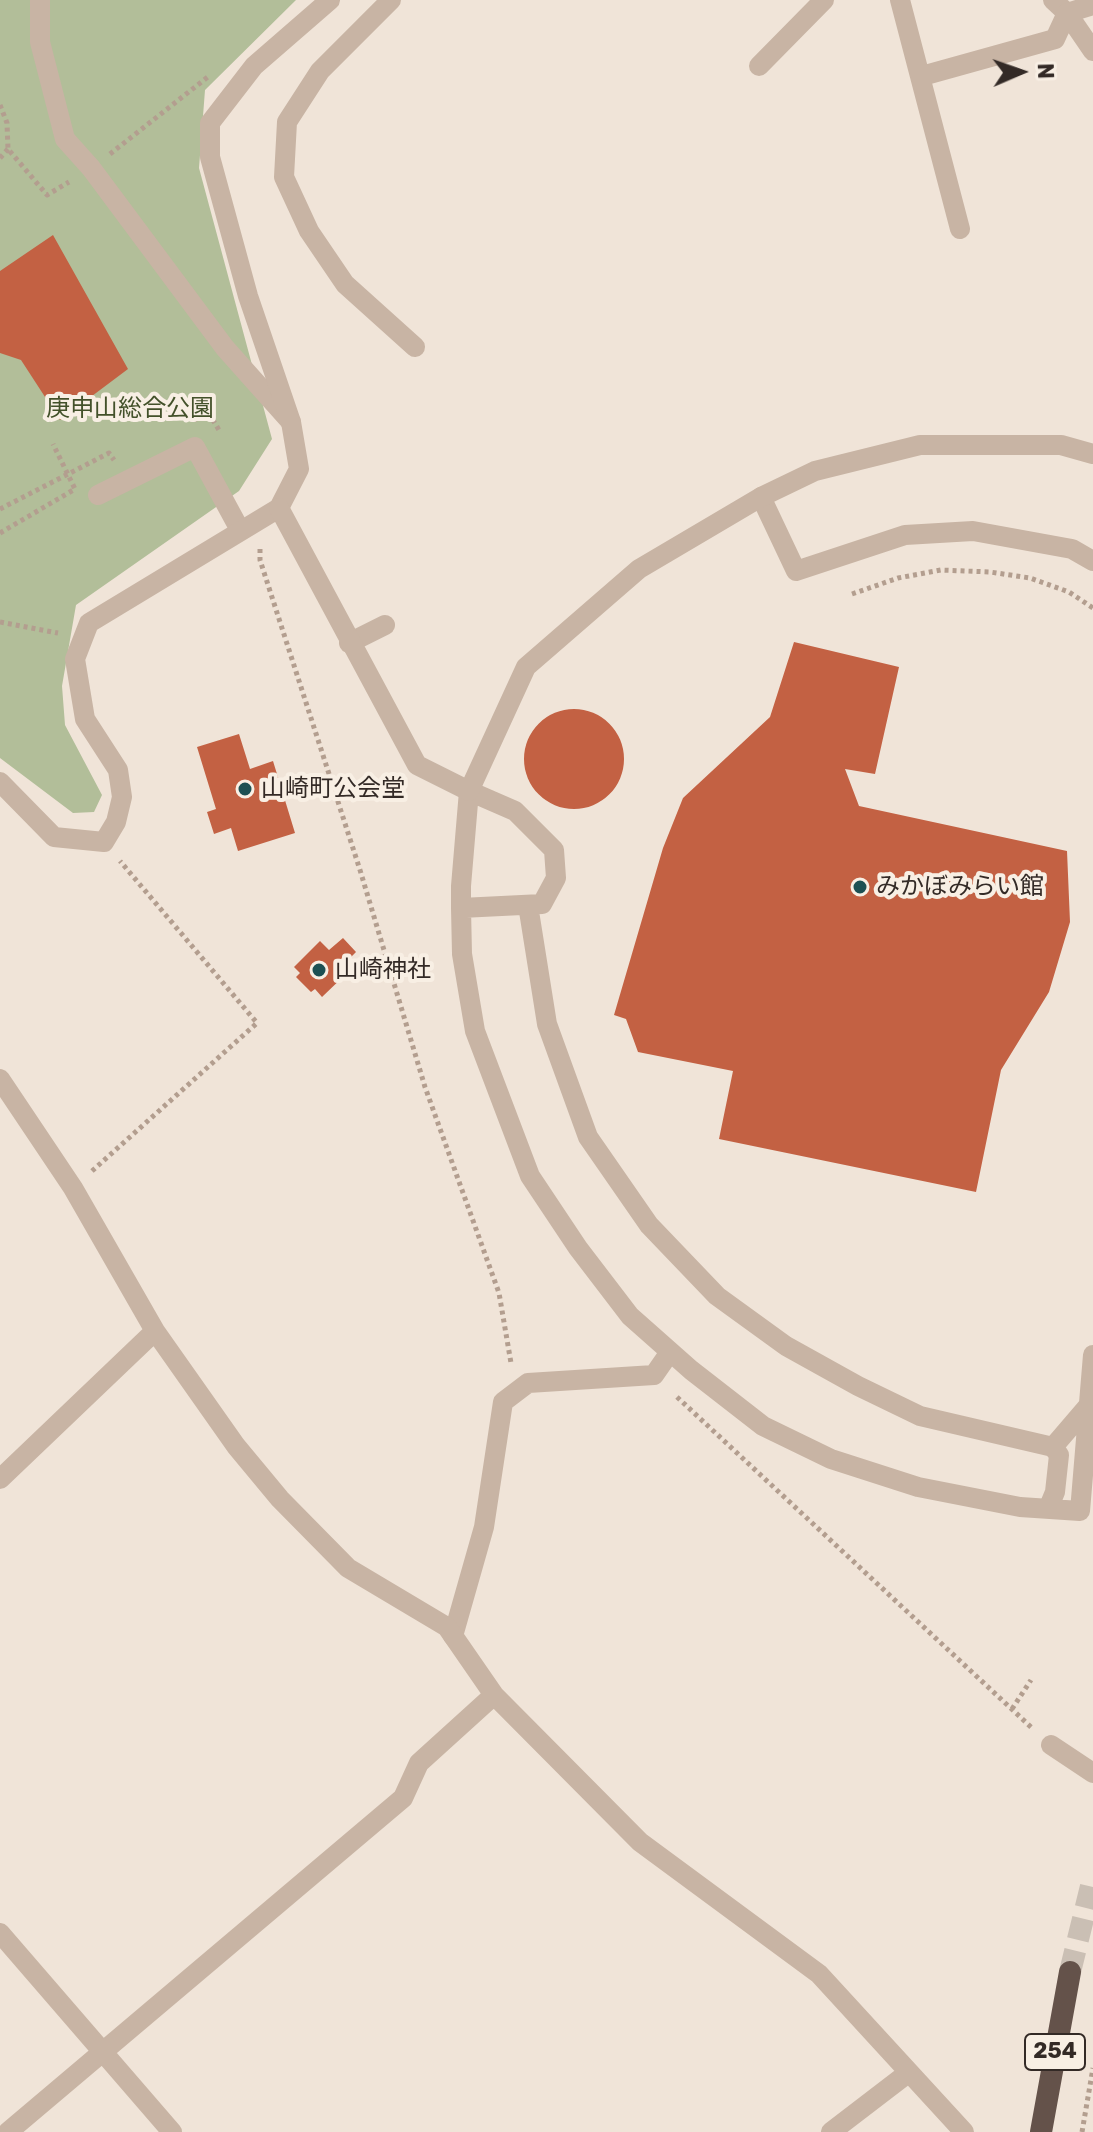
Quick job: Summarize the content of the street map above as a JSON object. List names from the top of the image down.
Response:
{
  "streets": {
    "highway": ["254"]
  },
  "parks": ["庚申山総合公園"],
  "places": ["山崎町公会堂", "みかぼみらい館", "山崎神社"],
  "north": "right"
}
